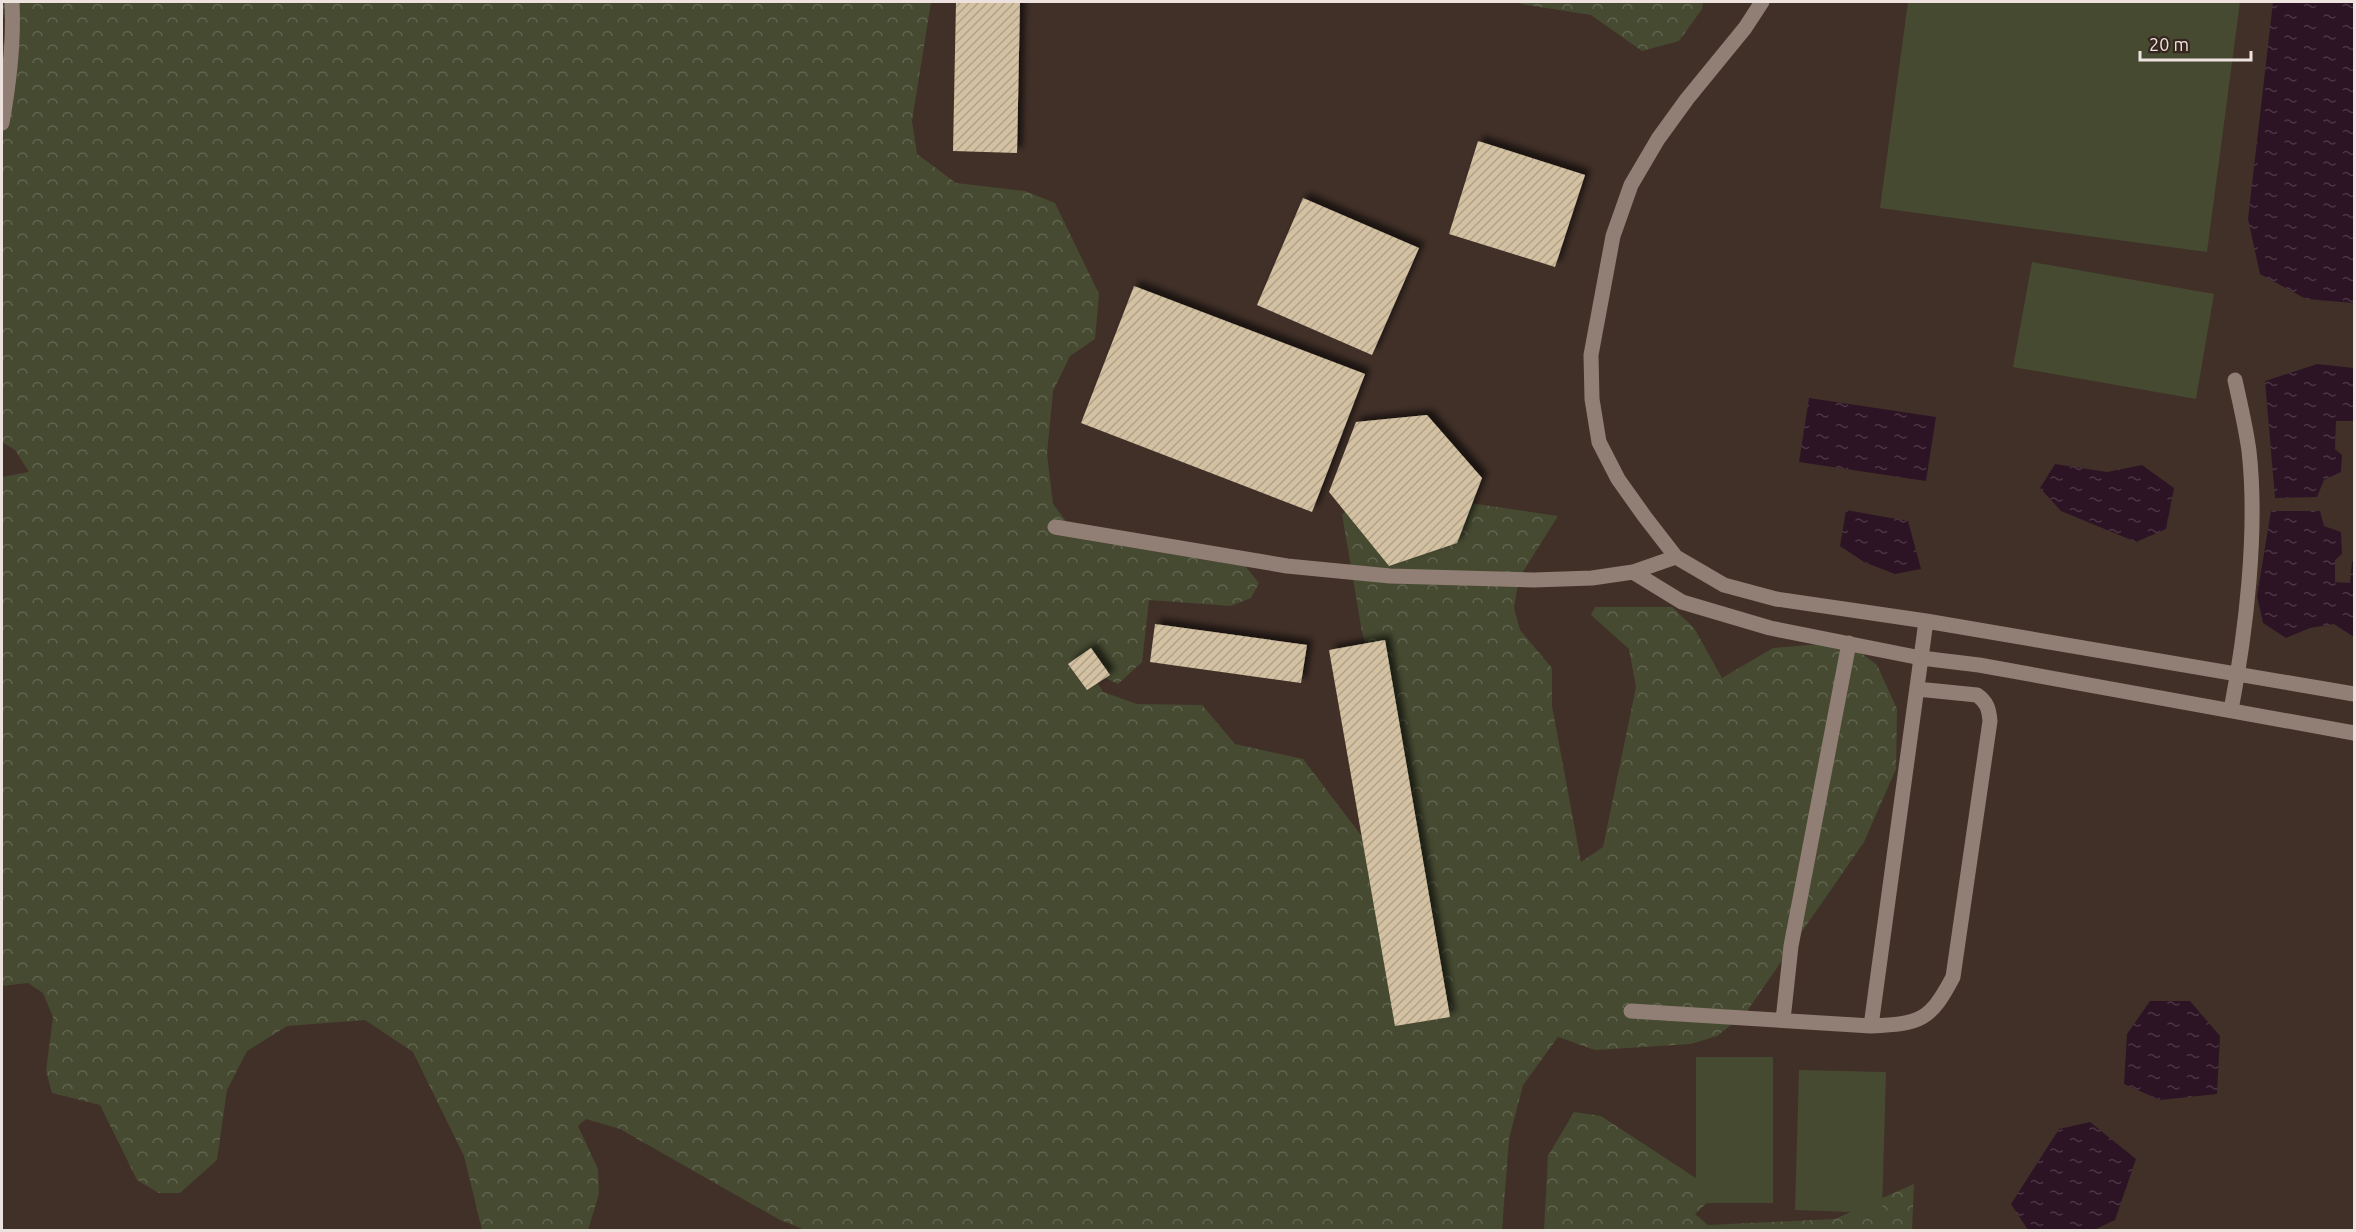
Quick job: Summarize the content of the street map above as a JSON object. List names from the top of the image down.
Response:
{
  "scale_bar": "20 m"
}
